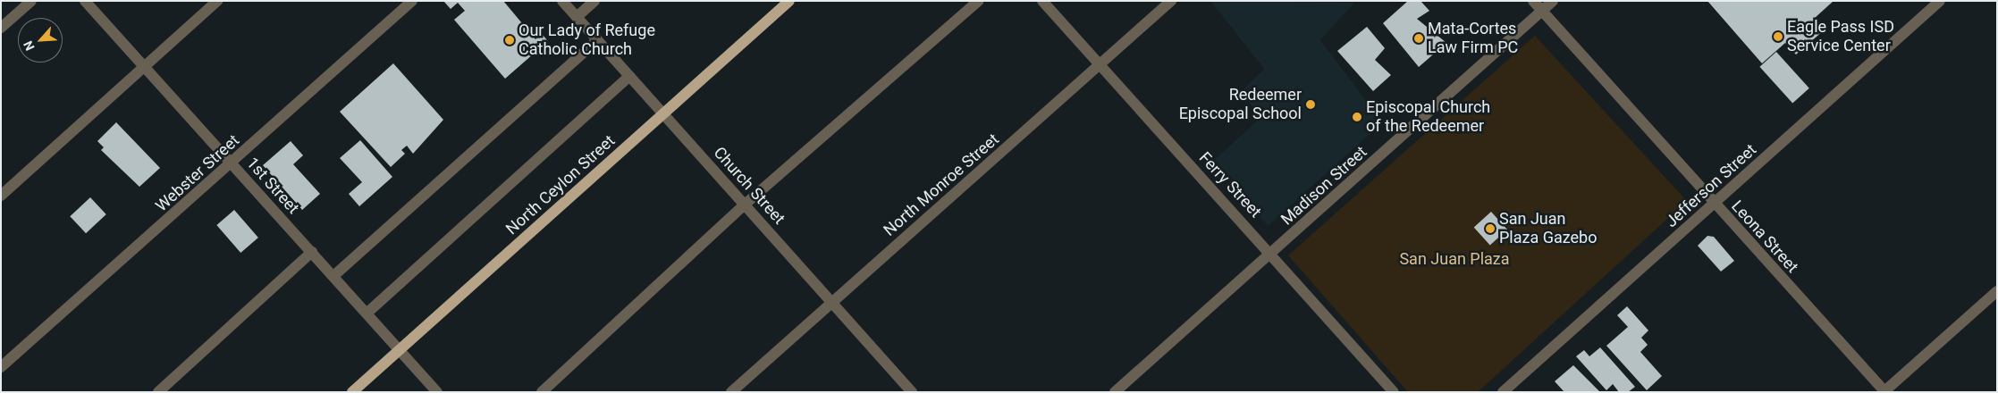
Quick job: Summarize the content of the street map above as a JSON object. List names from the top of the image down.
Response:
{
  "streets": {
    "main road": ["North Ceylon Street"],
    "street": [
      "Webster Street",
      "North Monroe Street",
      "Ferry Street",
      "1st Street",
      "Church Street",
      "Madison Street",
      "Jefferson Street",
      "Leona Street"
    ]
  },
  "crossings": [
    ["Webster Street", "1st Street"],
    ["North Ceylon Street", "1st Street"],
    ["North Ceylon Street", "Church Street"],
    ["North Monroe Street", "Ferry Street"],
    ["North Monroe Street", "Church Street"],
    ["Ferry Street", "Madison Street"],
    ["Madison Street", "Leona Street"],
    ["Jefferson Street", "Leona Street"]
  ],
  "parks": ["San Juan Plaza"],
  "places": [
    "Eagle Pass ISD Service Center",
    "Mata-Cortes Law Firm PC",
    "Our Lady of Refuge Catholic Church",
    "Redeemer Episcopal School",
    "Episcopal Church of the Redeemer",
    "San Juan Plaza Gazebo"
  ],
  "north": "bottom left"
}
